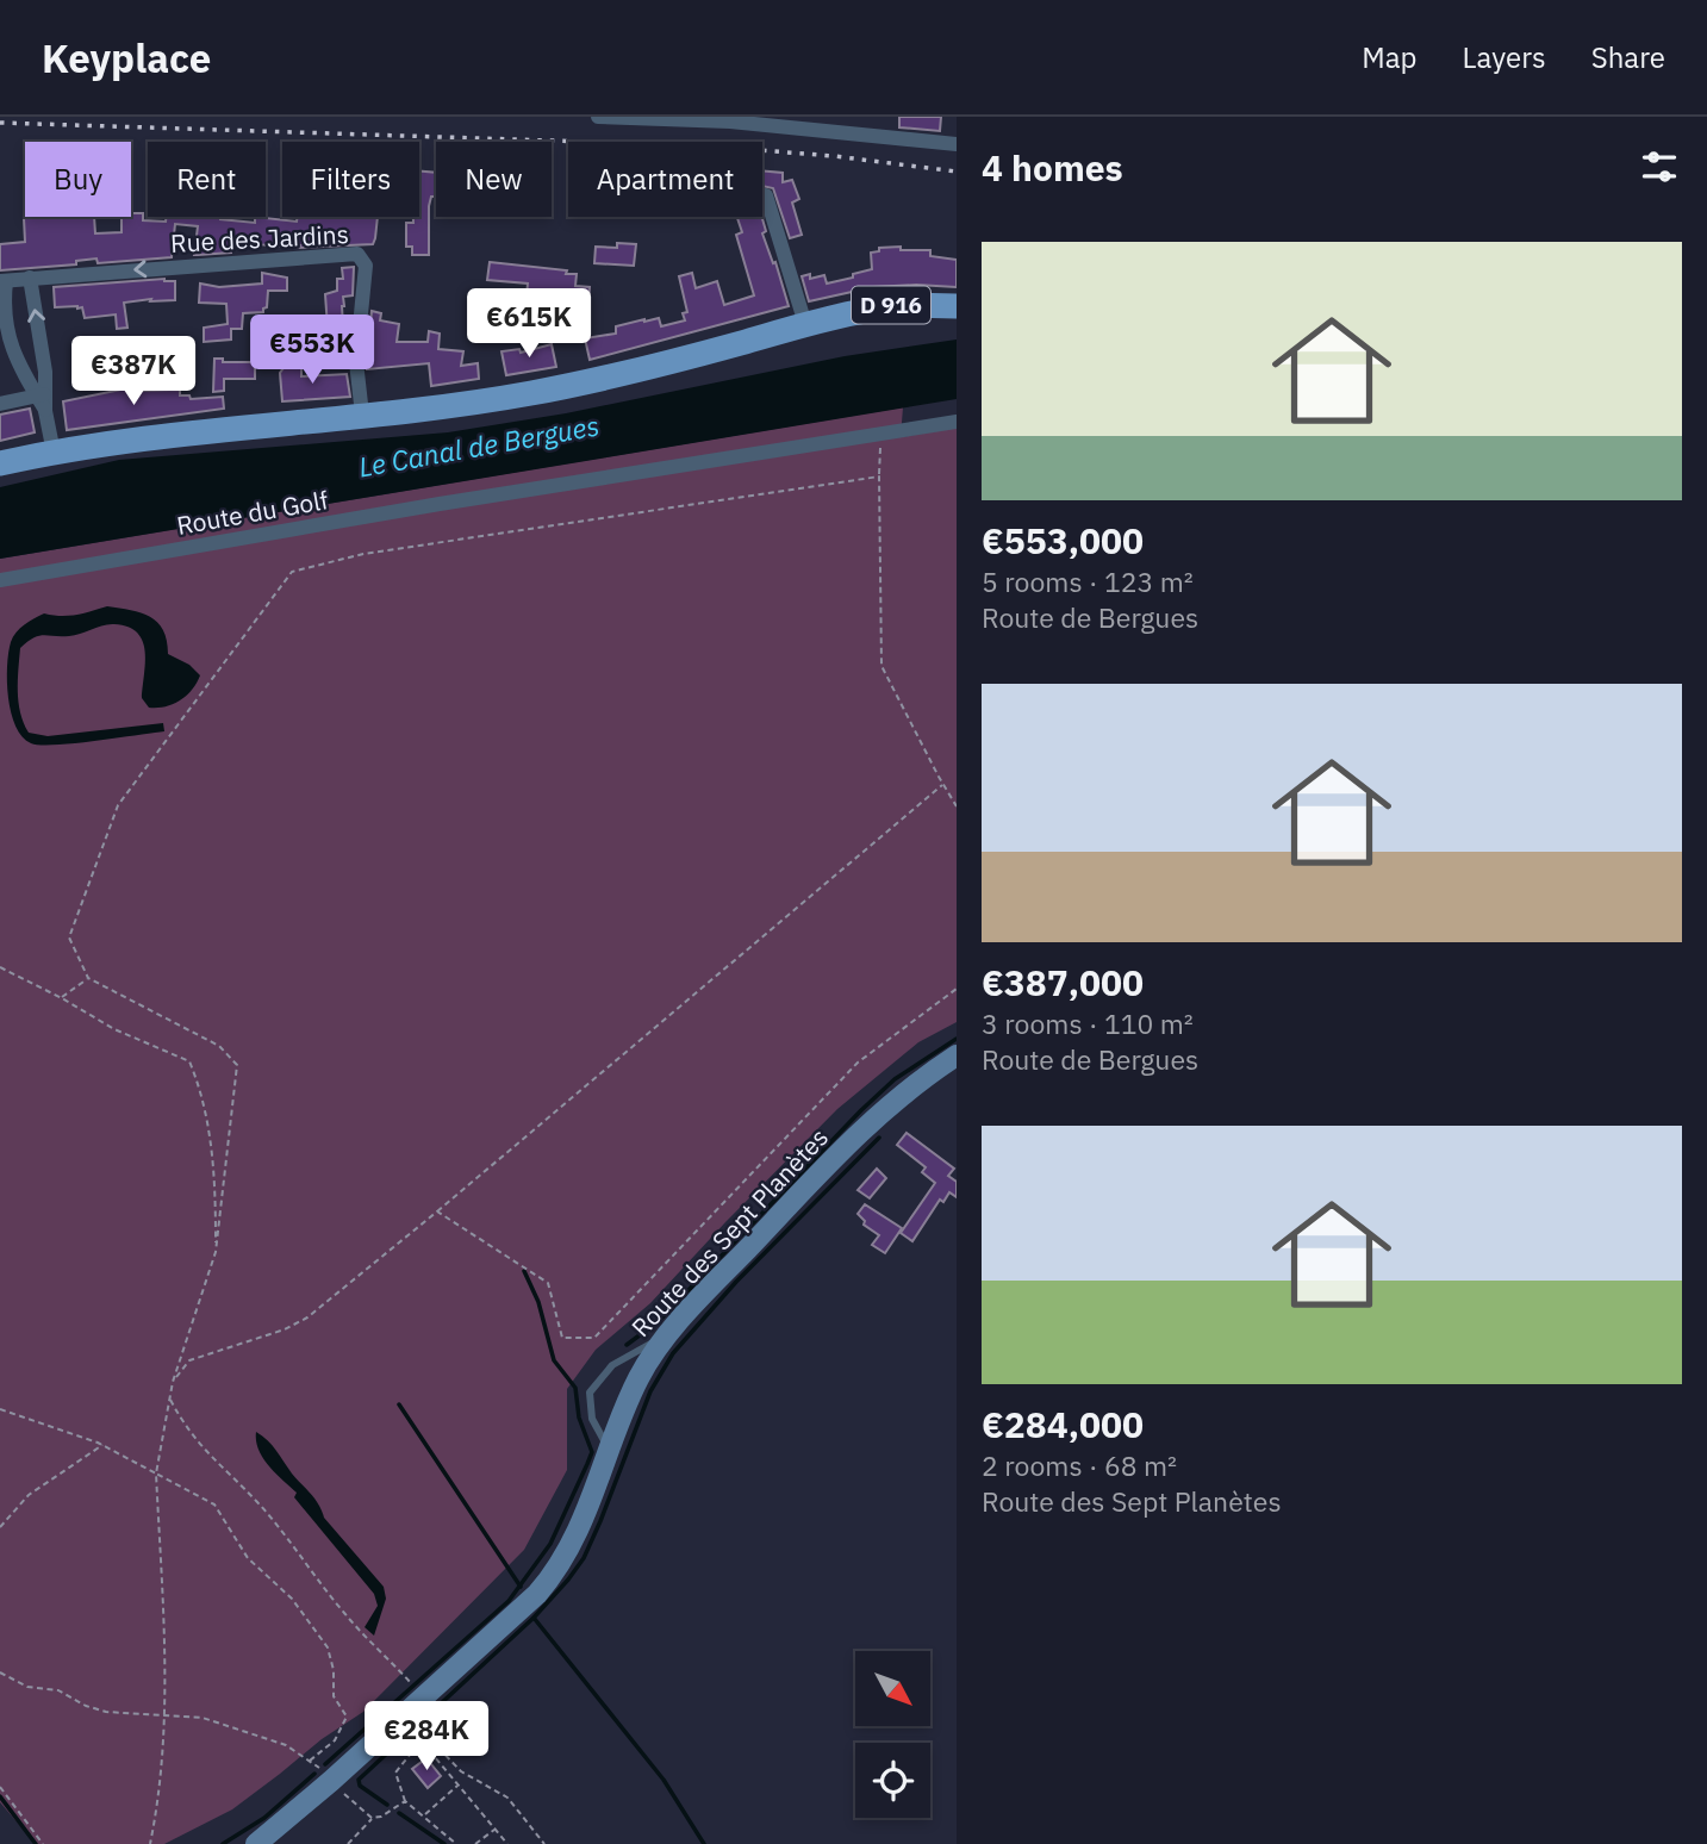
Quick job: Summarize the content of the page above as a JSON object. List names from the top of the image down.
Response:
{
  "streets": {
    "main road": ["D 916", "Route des Sept Planètes"],
    "street": ["Rue des Jardins", "Route du Golf"]
  },
  "crossings": [
    ["Rue des Jardins", "D 916"]
  ],
  "water": ["Le Canal de Bergues"],
  "north": "bottom right",
  "page": {
    "header": "Keyplace",
    "nav": ["Map", "Layers", "Share"],
    "heading": "4 homes",
    "chip": [
      "Buy",
      "Rent",
      "Filters",
      "New",
      "Apartment"
    ],
    "list": [
      {
        "name": "€553,000",
        "note": "5 rooms · 123 m² · Route de Bergues"
      },
      {
        "name": "€387,000",
        "note": "3 rooms · 110 m² · Route de Bergues"
      },
      {
        "name": "€284,000",
        "note": "2 rooms · 68 m² · Route des Sept Planètes"
      }
    ],
    "price": [
      "€615K",
      "€553K",
      "€387K",
      "€284K"
    ]
  }
}
